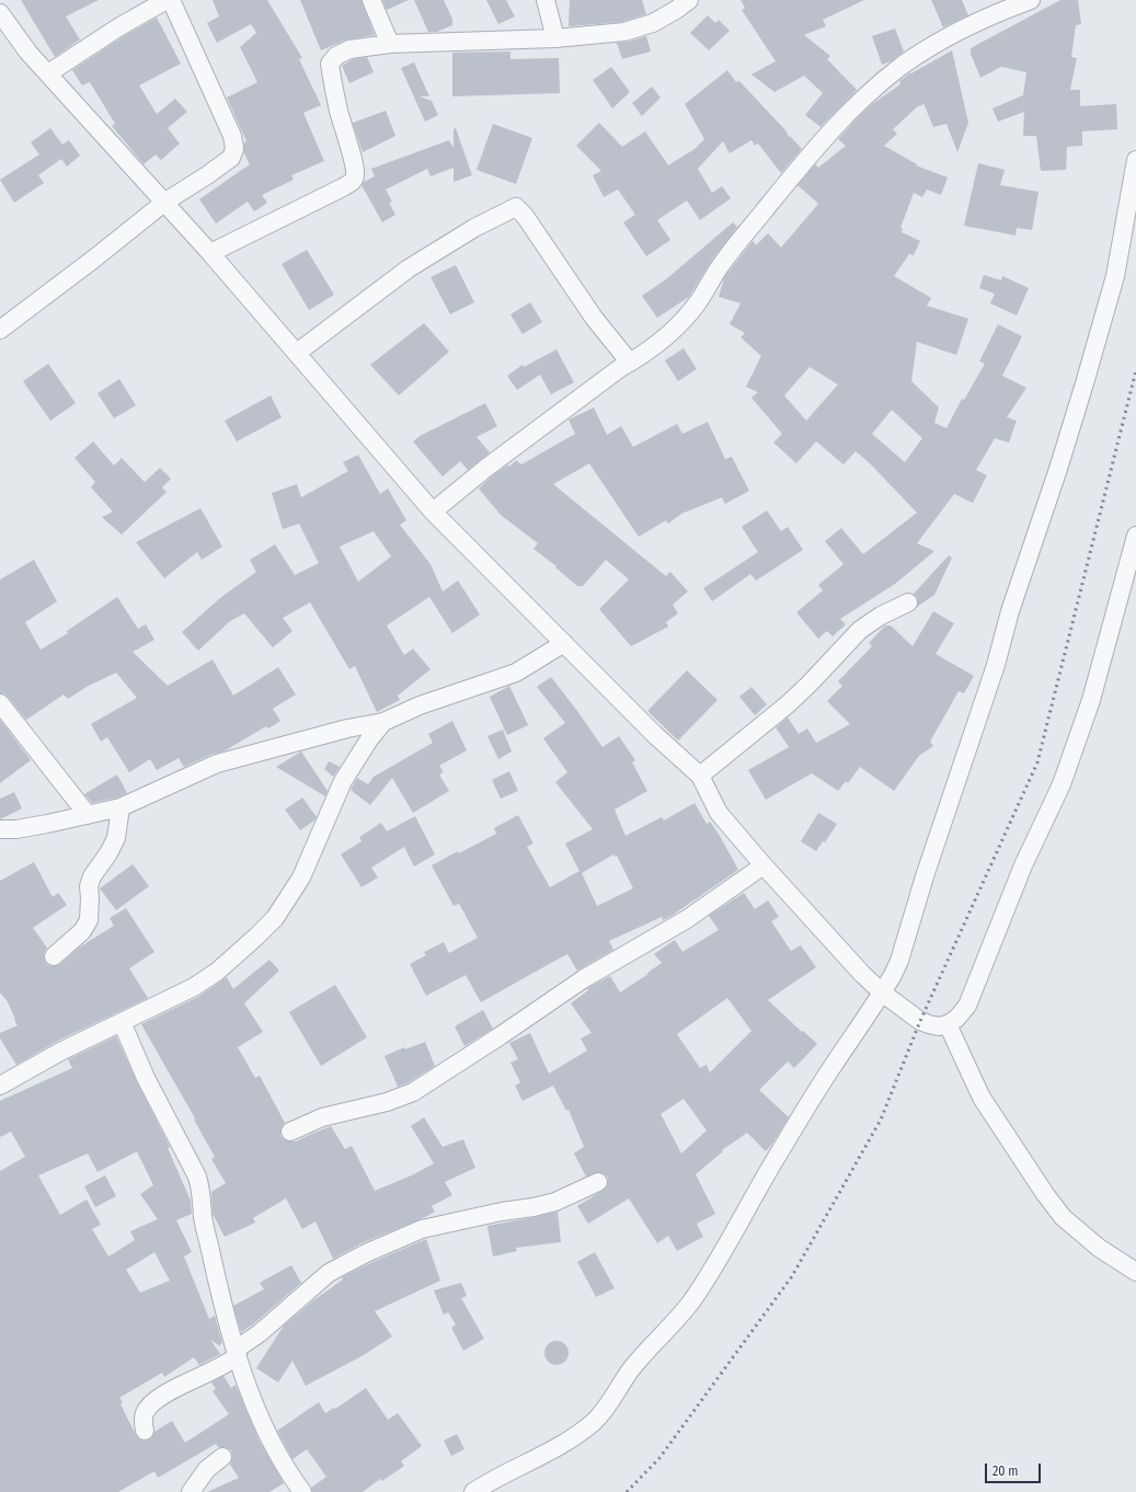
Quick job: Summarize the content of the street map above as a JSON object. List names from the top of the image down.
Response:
{
  "scale_bar": "20 m"
}
